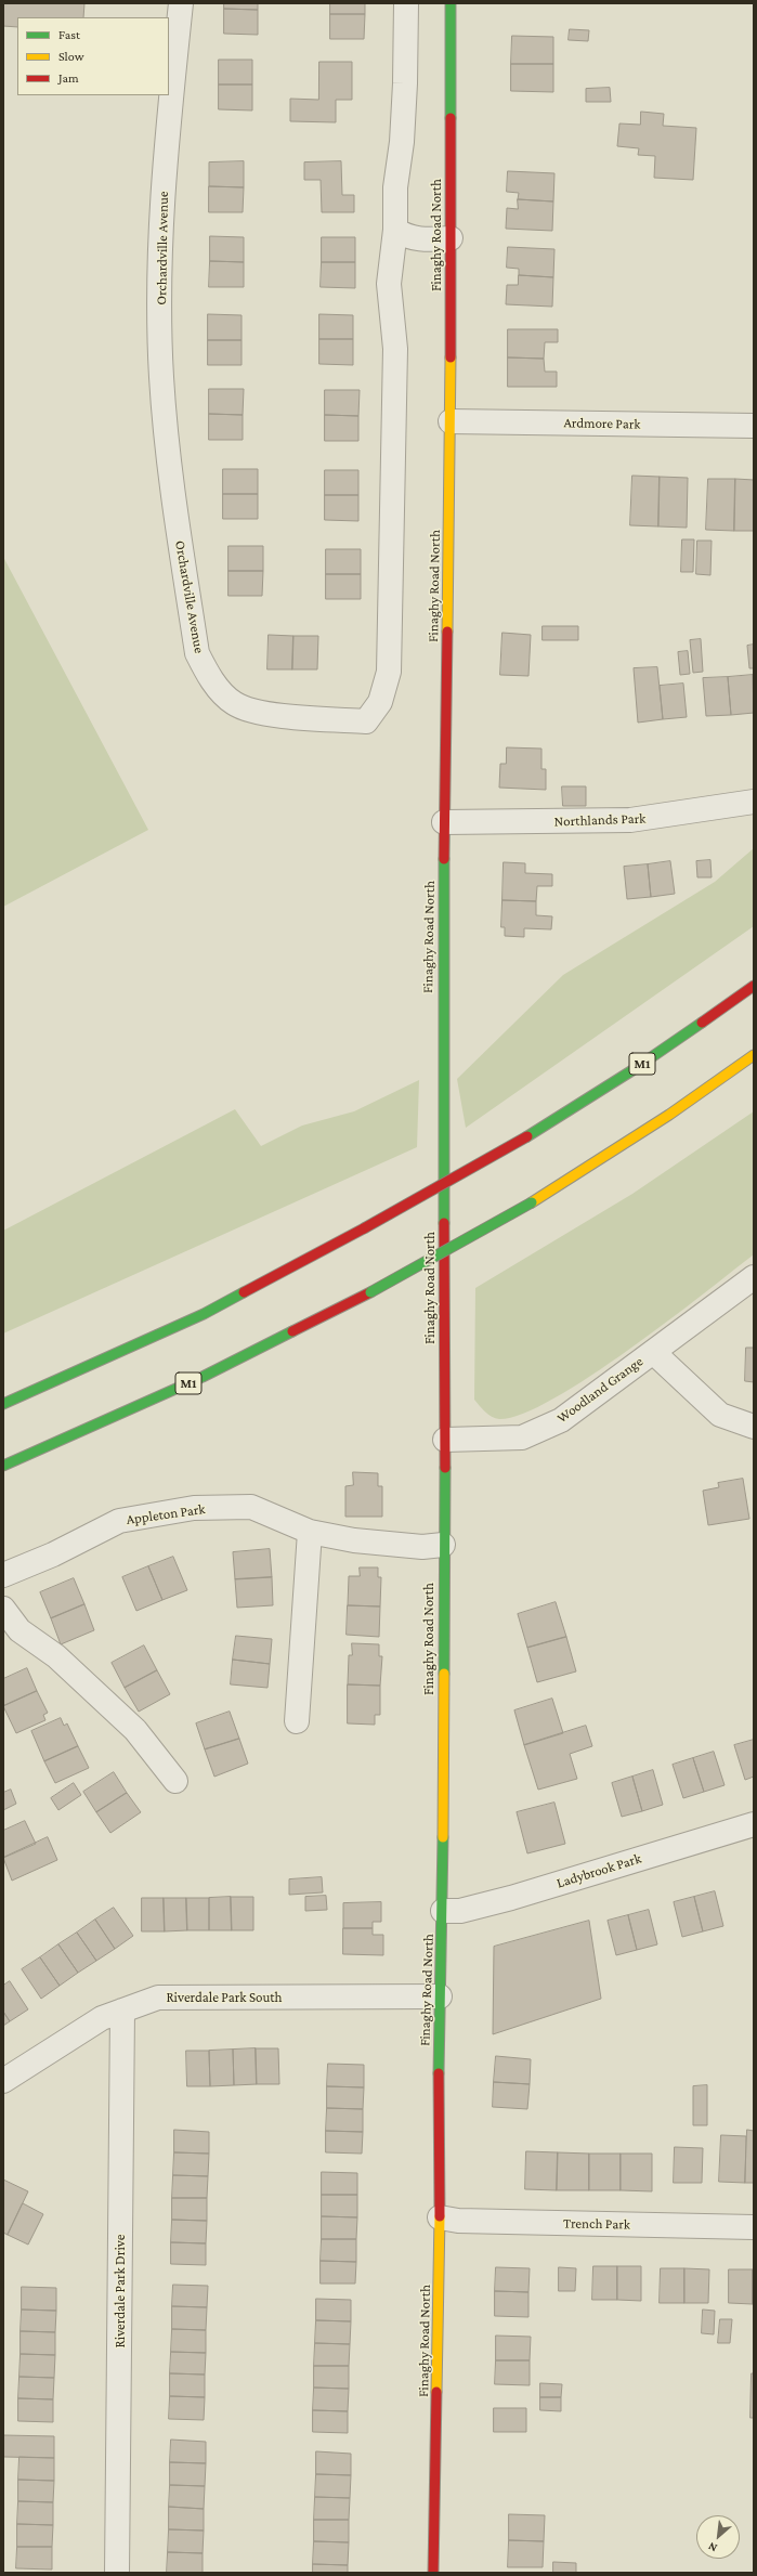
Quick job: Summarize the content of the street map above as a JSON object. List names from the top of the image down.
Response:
{
  "streets": {
    "main road": ["Finaghy Road North", "M1"],
    "street": [
      "Orchardville Avenue",
      "Ardmore Park",
      "Northlands Park",
      "Woodland Grange",
      "Appleton Park",
      "Ladybrook Park",
      "Riverdale Park South",
      "Trench Park",
      "Riverdale Park Drive"
    ]
  },
  "crossings": [
    ["Finaghy Road North", "Ardmore Park"],
    ["Finaghy Road North", "Northlands Park"],
    ["Finaghy Road North", "Woodland Grange"],
    ["Finaghy Road North", "Appleton Park"],
    ["Finaghy Road North", "Ladybrook Park"],
    ["Finaghy Road North", "Riverdale Park South"],
    ["Finaghy Road North", "Trench Park"],
    ["Riverdale Park South", "Riverdale Park Drive"]
  ],
  "legend": ["Fast", "Slow", "Jam"],
  "north": "bottom left"
}
